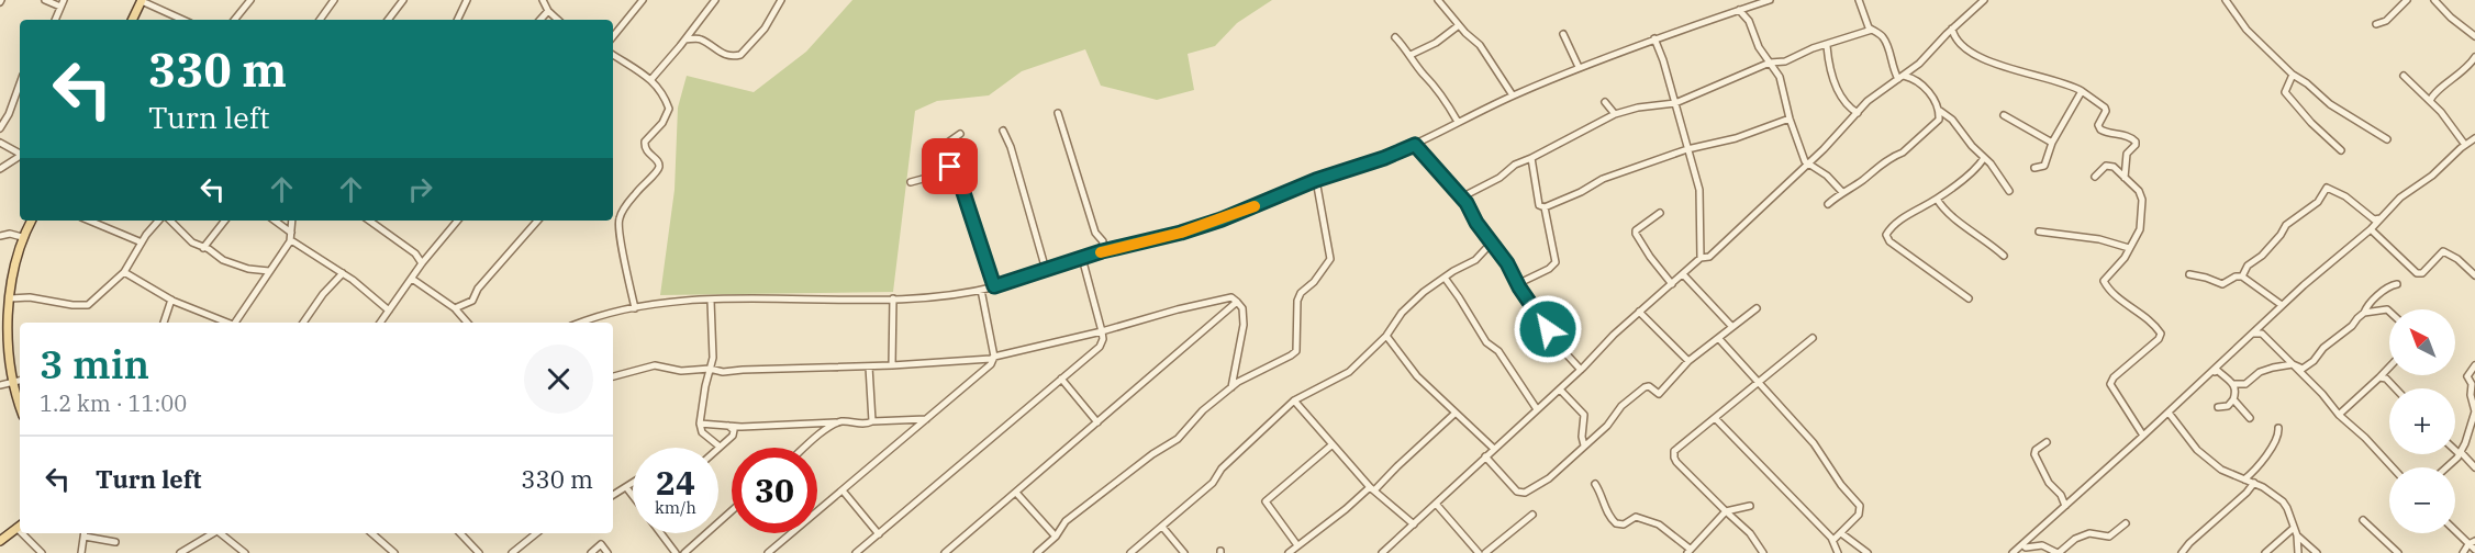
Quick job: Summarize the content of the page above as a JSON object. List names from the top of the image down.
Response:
{
  "north": "top left",
  "page": {
    "turn": ["330 m", "Turn left"],
    "map_buttons": ["+", "−"],
    "heading": ["3 min", "1.2 km · 11:00"],
    "list": [
      {
        "name": "Turn left",
        "value": "330 m"
      }
    ],
    "speed": "24 km/h",
    "limit": "30"
  }
}
